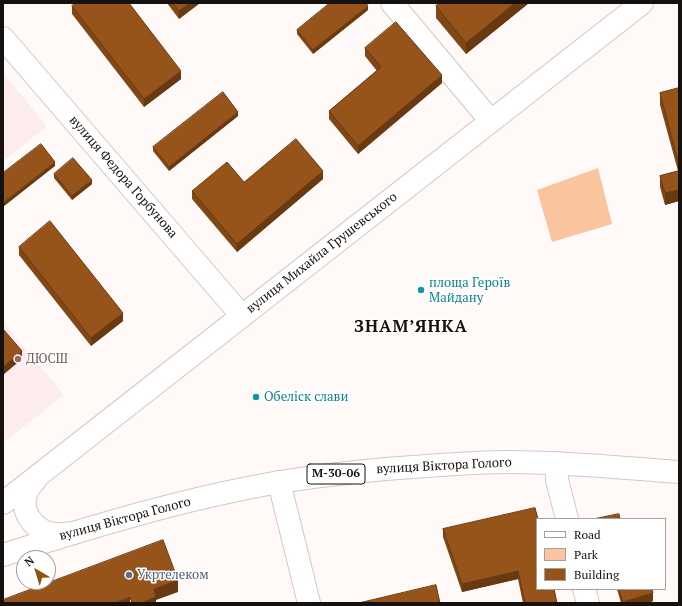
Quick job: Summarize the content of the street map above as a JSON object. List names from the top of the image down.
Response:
{
  "streets": {
    "main road": [
      "вулиця Федора Горбунова",
      "вулиця Михайла Грушевського",
      "вулиця Віктора Голого",
      "М-30-06"
    ]
  },
  "crossings": [
    ["вулиця Федора Горбунова", "вулиця Михайла Грушевського"]
  ],
  "districts": ["ЗНАМ’ЯНКА"],
  "places": [
    "площа Героїв Майдану",
    "ДЮСШ",
    "Обеліск слави",
    "Укртелеком"
  ],
  "legend": ["Road", "Park", "Building"],
  "north": "top left"
}
